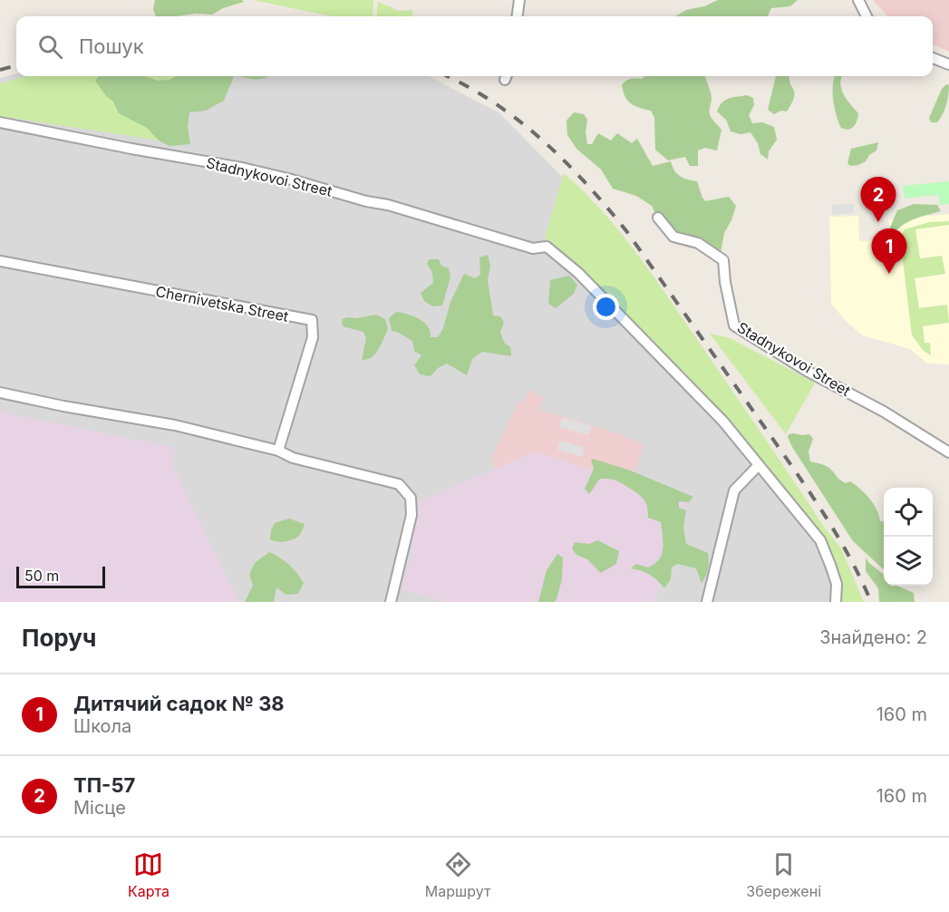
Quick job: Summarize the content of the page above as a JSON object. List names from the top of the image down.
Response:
{
  "streets": {
    "street": ["Stadnykovoi Street", "Chernivetska Street"]
  },
  "scale_bar": "50 m",
  "page": {
    "search": "Пошук",
    "pins": ["2", "1"],
    "scale": "50 m",
    "heading": ["Поруч", "Знайдено: 2"],
    "list": [
      {
        "mark": "1",
        "name": "Дитячий садок № 38",
        "note": "Школа",
        "value": "160 m"
      },
      {
        "mark": "2",
        "name": "ТП-57",
        "note": "Місце",
        "value": "160 m"
      }
    ],
    "nav": ["Карта", "Маршрут", "Збережені"]
  }
}
